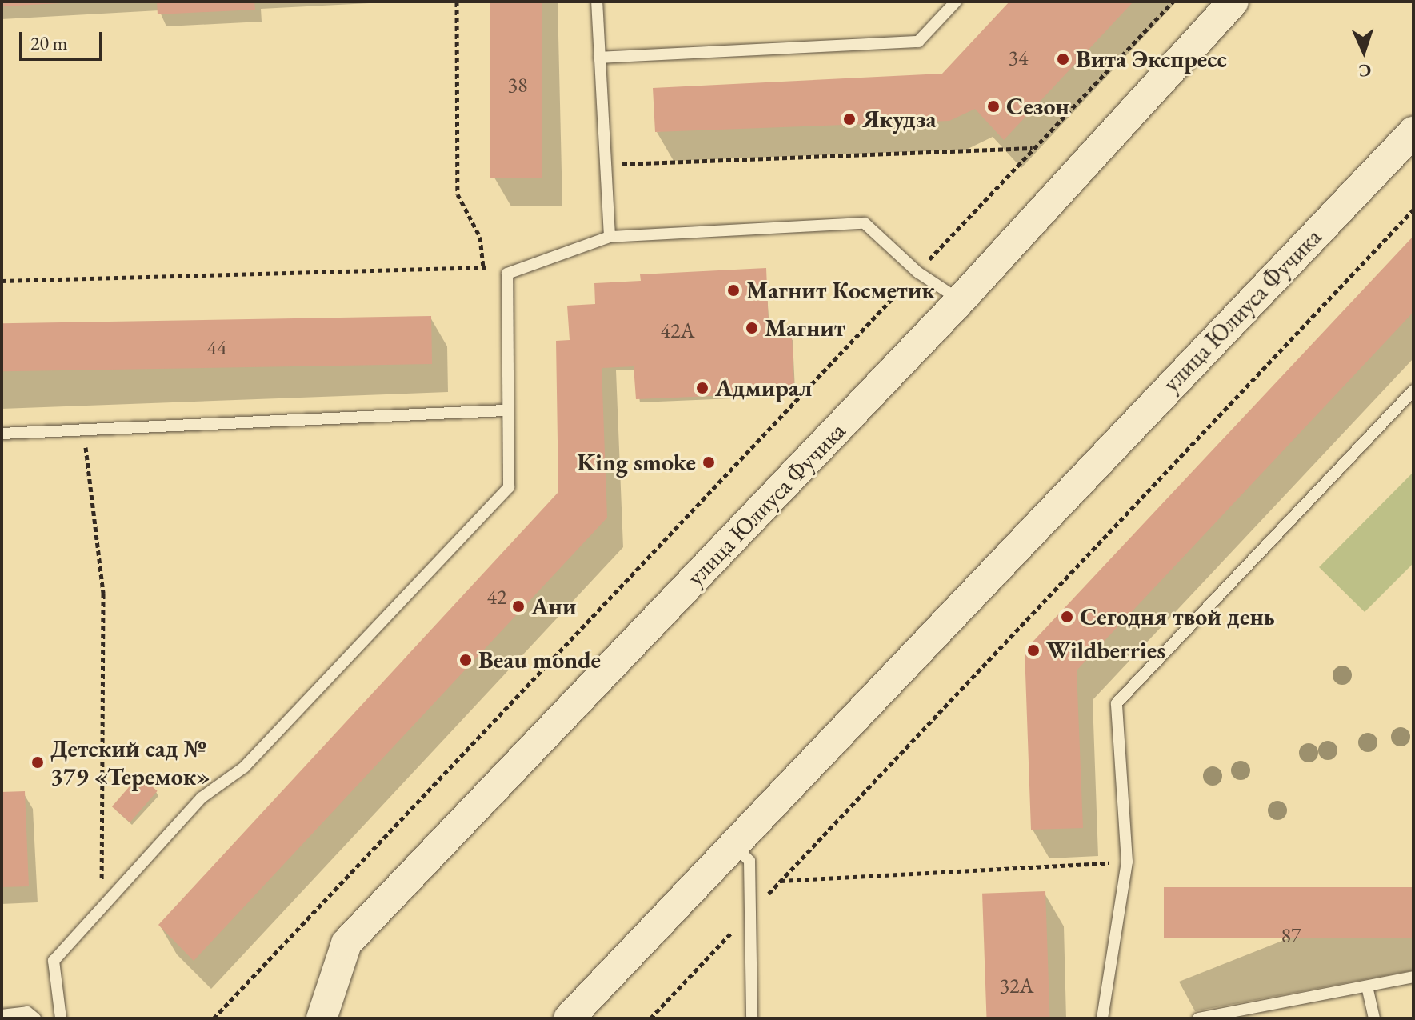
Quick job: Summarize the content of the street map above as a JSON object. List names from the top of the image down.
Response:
{
  "streets": {
    "main road": ["улица Юлиуса Фучика"]
  },
  "places": [
    "Вита Экспресс",
    "Сезон",
    "Якудза",
    "Магнит Косметик",
    "Магнит",
    "Адмирал",
    "King smoke",
    "Ани",
    "Сегодня твой день",
    "Wildberries",
    "Beau monde",
    "Детский сад № 379 «Теремок»"
  ],
  "house_numbers": [
    "34",
    "38",
    "42А",
    "44",
    "42",
    "87",
    "32А"
  ],
  "scale_bar": "20 m",
  "north": "bottom"
}
